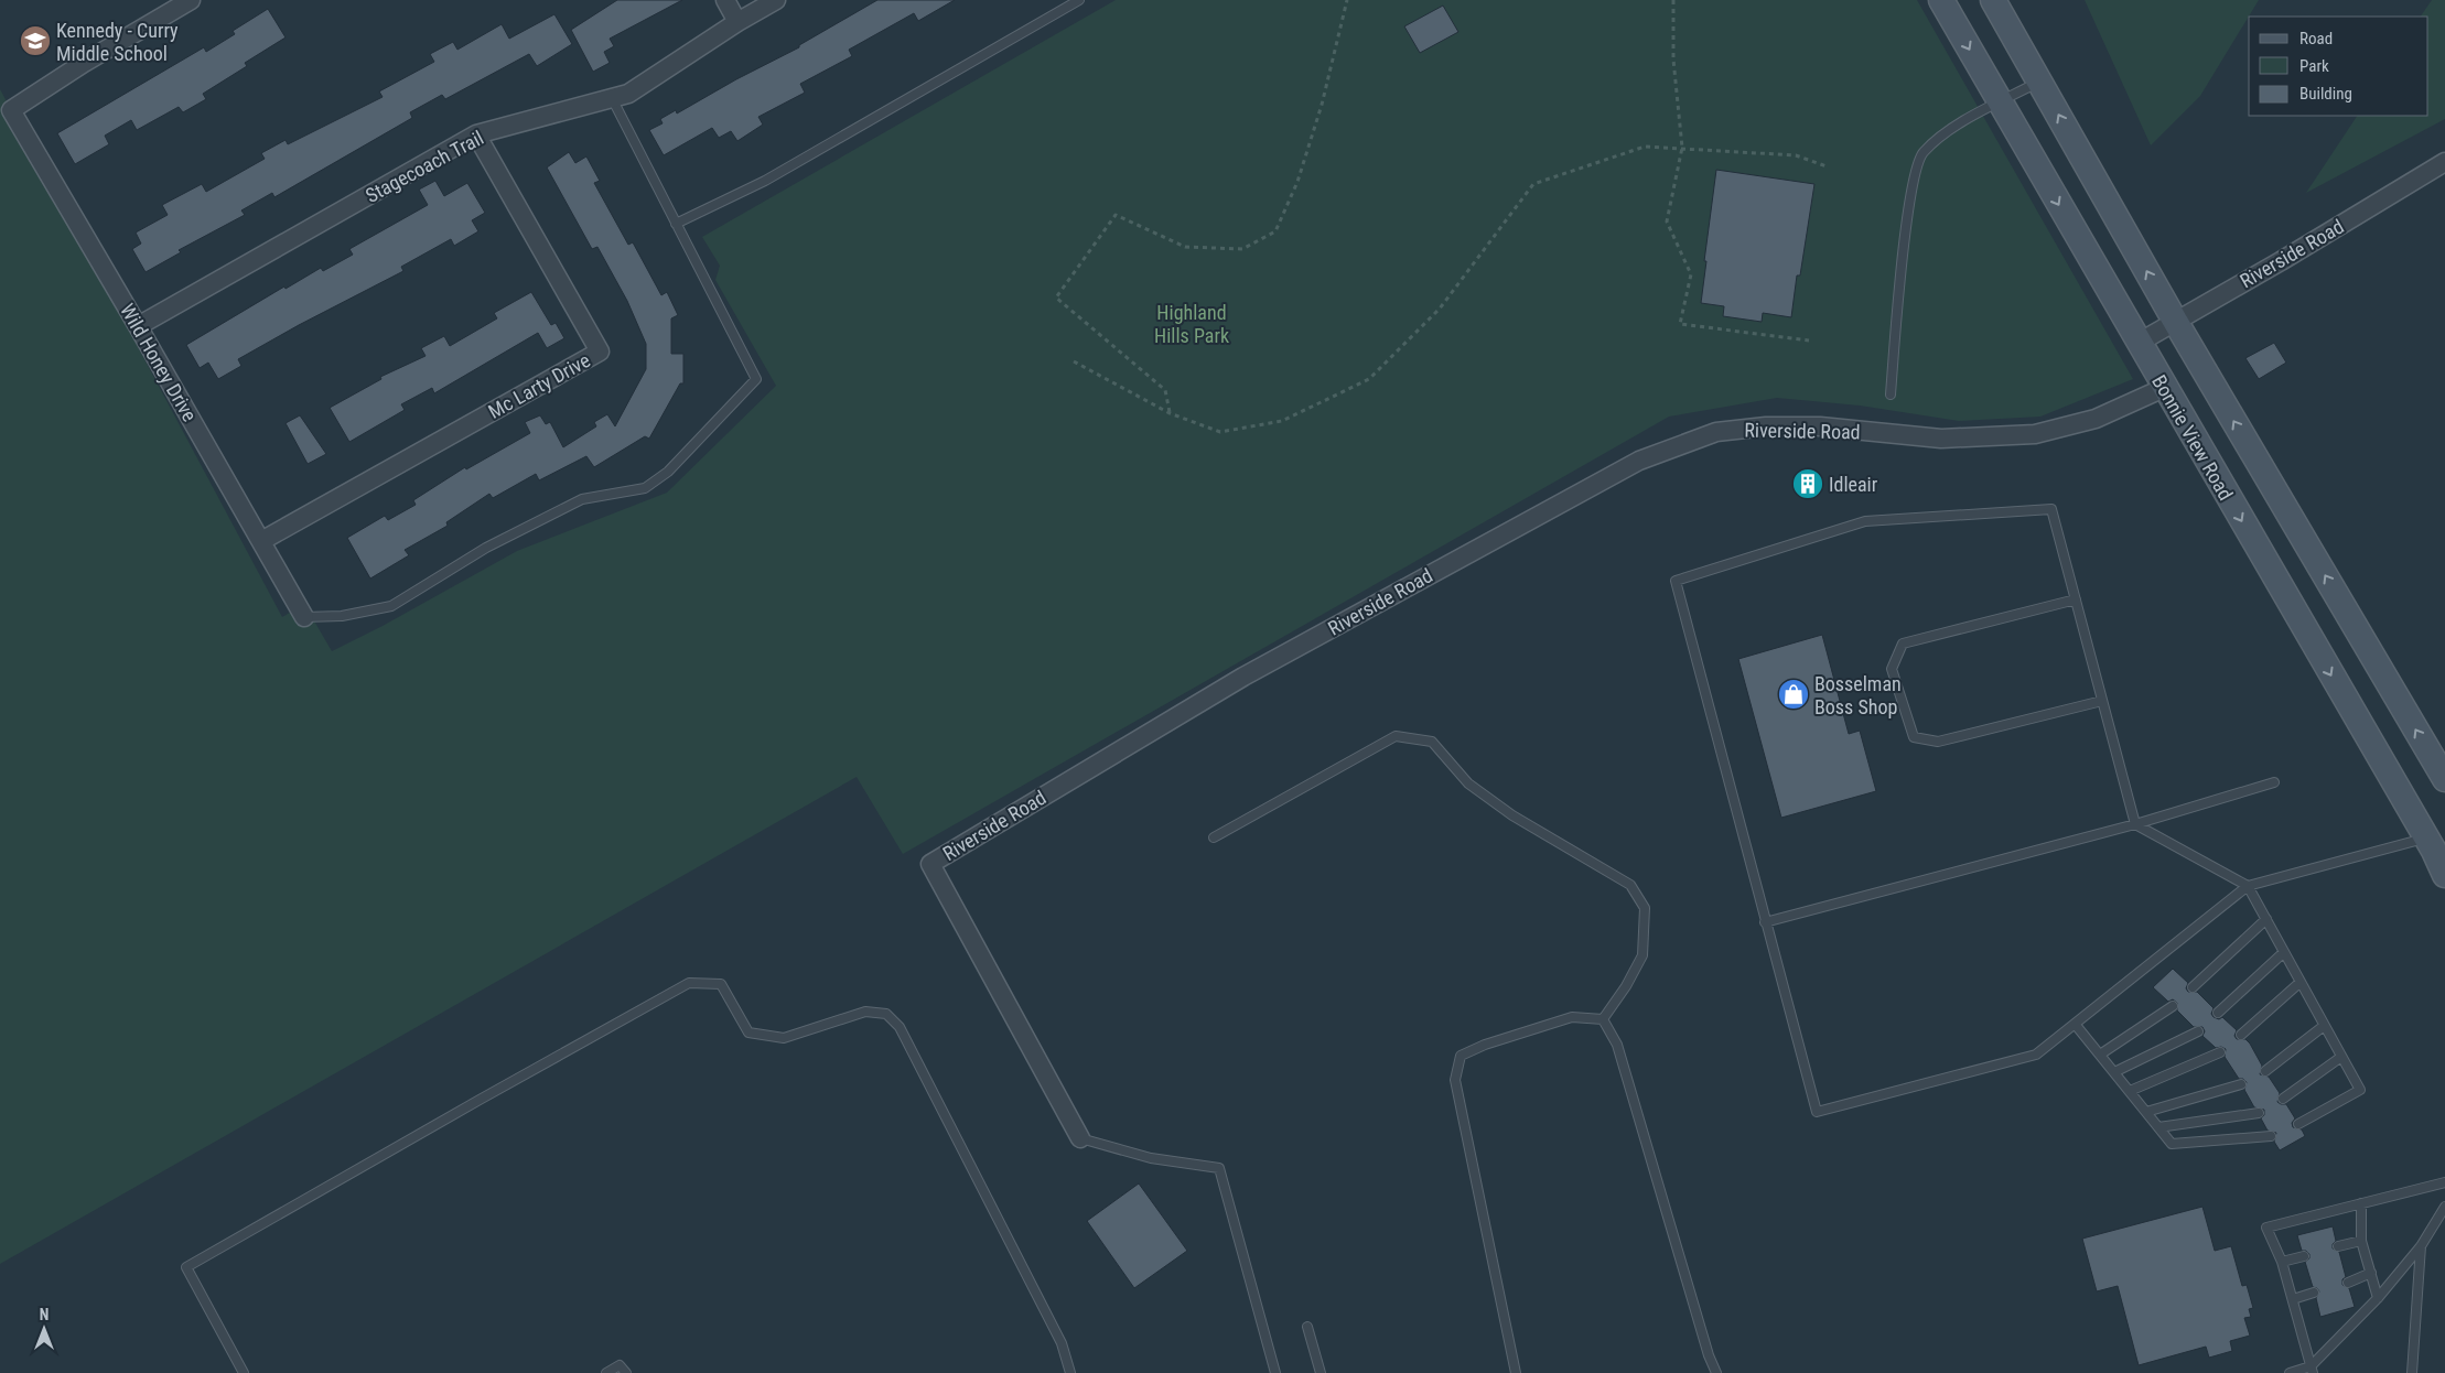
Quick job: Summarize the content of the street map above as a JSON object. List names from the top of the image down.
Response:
{
  "streets": {
    "main road": ["Bonnie View Road"],
    "street": [
      "Stagecoach Trail",
      "Riverside Road",
      "Wild Honey Drive",
      "Mc Larty Drive"
    ]
  },
  "crossings": [
    ["Stagecoach Trail", "Wild Honey Drive"],
    ["Stagecoach Trail", "Mc Larty Drive"],
    ["Riverside Road", "Bonnie View Road"],
    ["Wild Honey Drive", "Mc Larty Drive"]
  ],
  "parks": ["Highland Hills Park"],
  "places": {
    "school or university": ["Kennedy - Curry Middle School"],
    "building": ["Idleair"],
    "shop": ["Bosselman Boss Shop"]
  },
  "legend": ["Road", "Park", "Building"],
  "north": "top"
}
